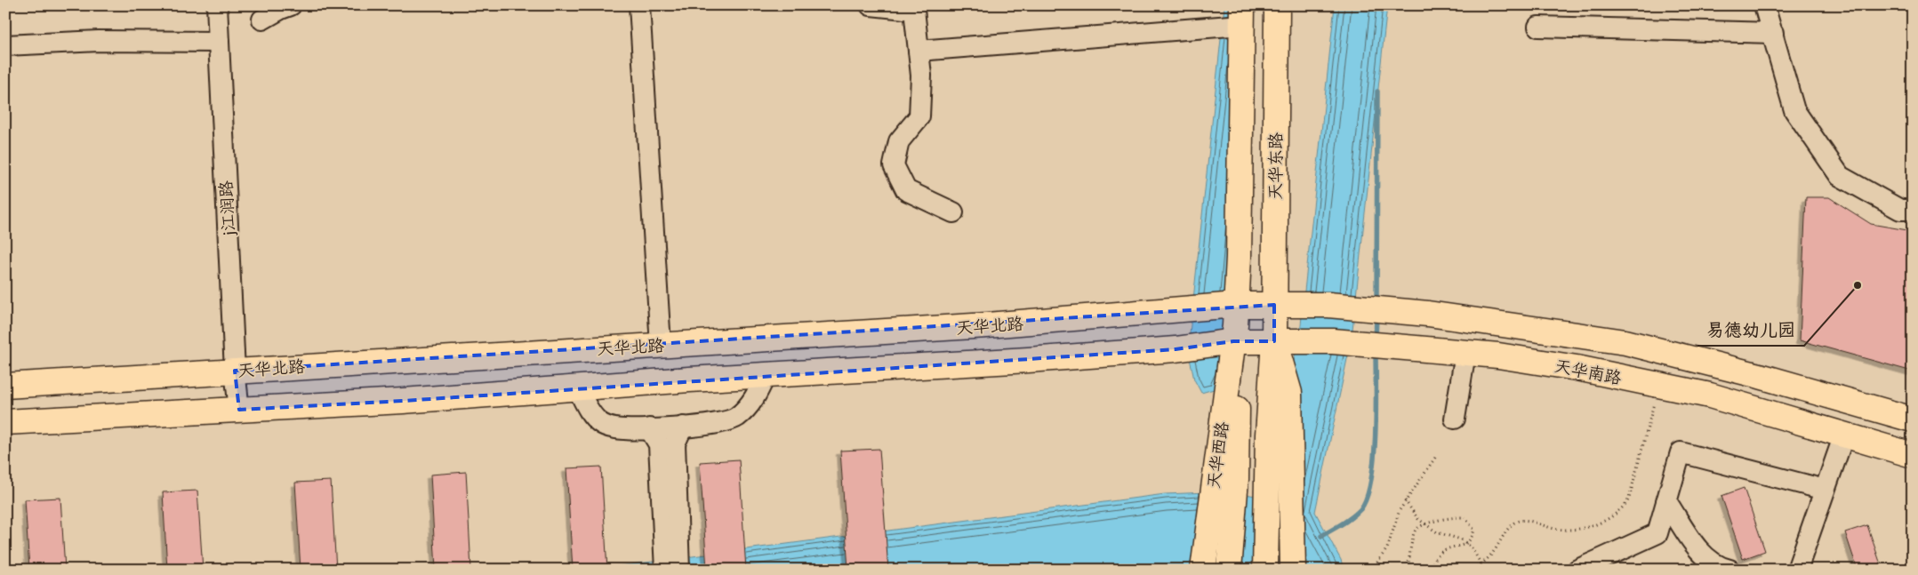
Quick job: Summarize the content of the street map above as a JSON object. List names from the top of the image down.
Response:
{
  "streets": {
    "main road": [
      "天华东路",
      "天华北路",
      "天华南路",
      "天华西路"
    ],
    "street": ["j江润路"]
  },
  "crossings": [
    ["天华东路", "天华北路"],
    ["天华东路", "天华南路"],
    ["天华东路", "天华西路"],
    ["j江润路", "天华北路"],
    ["天华北路", "天华南路"],
    ["天华北路", "天华西路"],
    ["天华南路", "天华西路"]
  ],
  "places": ["易德幼儿园"]
}
